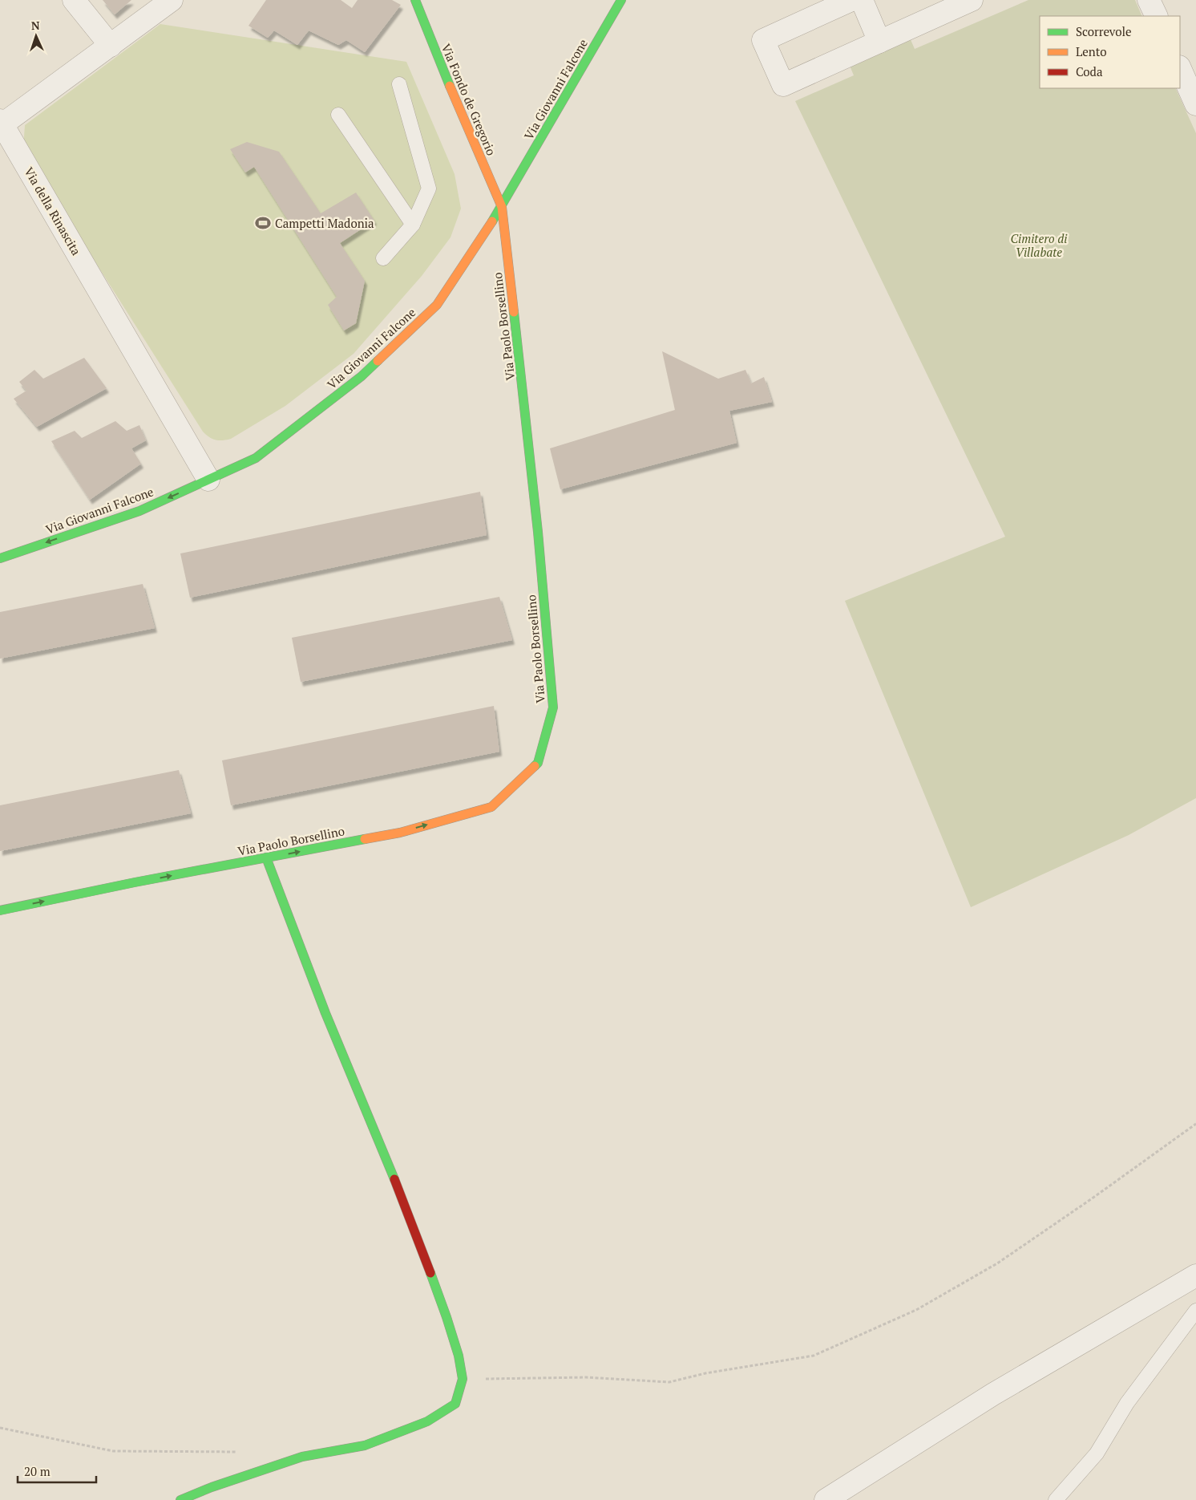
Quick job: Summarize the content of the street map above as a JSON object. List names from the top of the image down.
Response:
{
  "streets": {
    "street": [
      "Via Giovanni Falcone",
      "Via Fondo de Gregorio",
      "Via della Rinascita",
      "Via Paolo Borsellino"
    ]
  },
  "crossings": [
    ["Via Giovanni Falcone", "Via Fondo de Gregorio"],
    ["Via Giovanni Falcone", "Via della Rinascita"],
    ["Via Giovanni Falcone", "Via Paolo Borsellino"],
    ["Via Fondo de Gregorio", "Via Paolo Borsellino"]
  ],
  "parks": ["Cimitero di Villabate"],
  "places": {
    "sports": ["Campetti Madonia"]
  },
  "legend": ["Scorrevole", "Lento", "Coda"],
  "scale_bar": "20 m",
  "north": "top"
}
